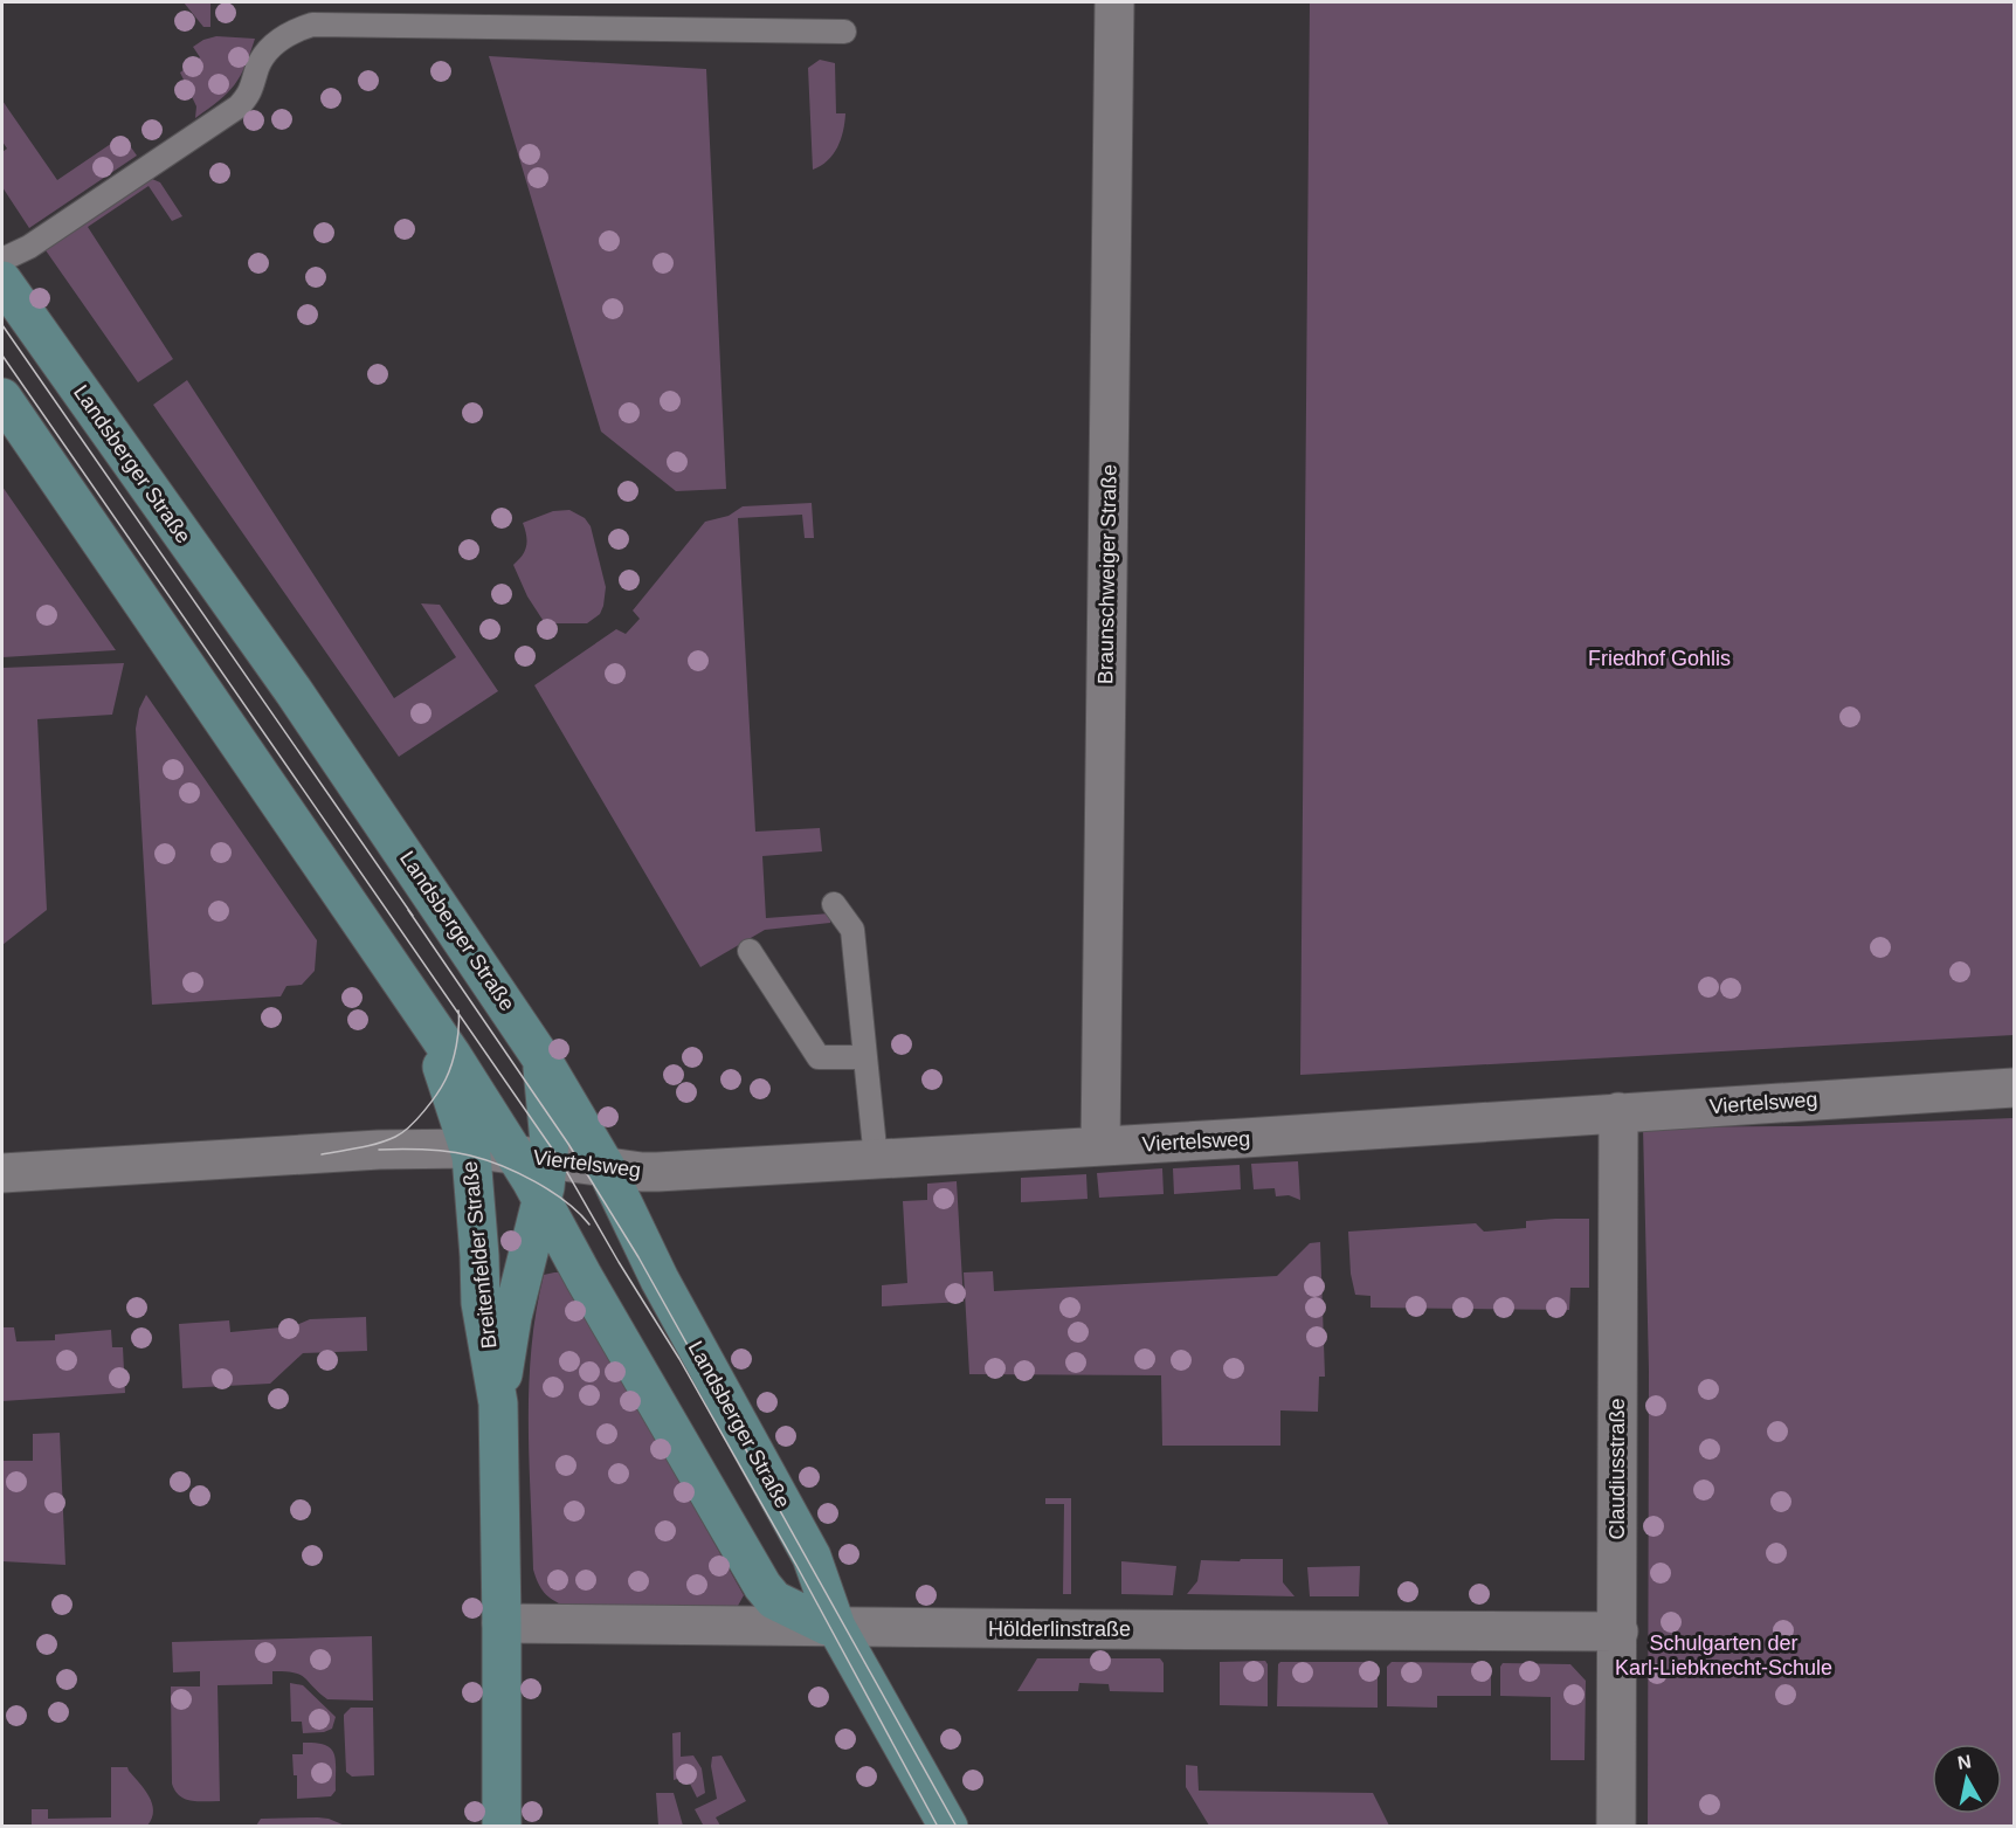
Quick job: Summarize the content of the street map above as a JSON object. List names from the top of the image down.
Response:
{
  "streets": {
    "main road": ["Landsberger Straße", "Breitenfelder Straße"],
    "street": [
      "Braunschweiger Straße",
      "Viertelsweg",
      "Claudiusstraße",
      "Hölderlinstraße"
    ]
  },
  "crossings": [
    ["Landsberger Straße", "Viertelsweg"],
    ["Landsberger Straße", "Hölderlinstraße"],
    ["Braunschweiger Straße", "Viertelsweg"],
    ["Viertelsweg", "Breitenfelder Straße"],
    ["Viertelsweg", "Claudiusstraße"],
    ["Breitenfelder Straße", "Hölderlinstraße"],
    ["Claudiusstraße", "Hölderlinstraße"]
  ],
  "parks": ["Friedhof Gohlis", "Schulgarten der Karl-Liebknecht-Schule"],
  "north": "top"
}
